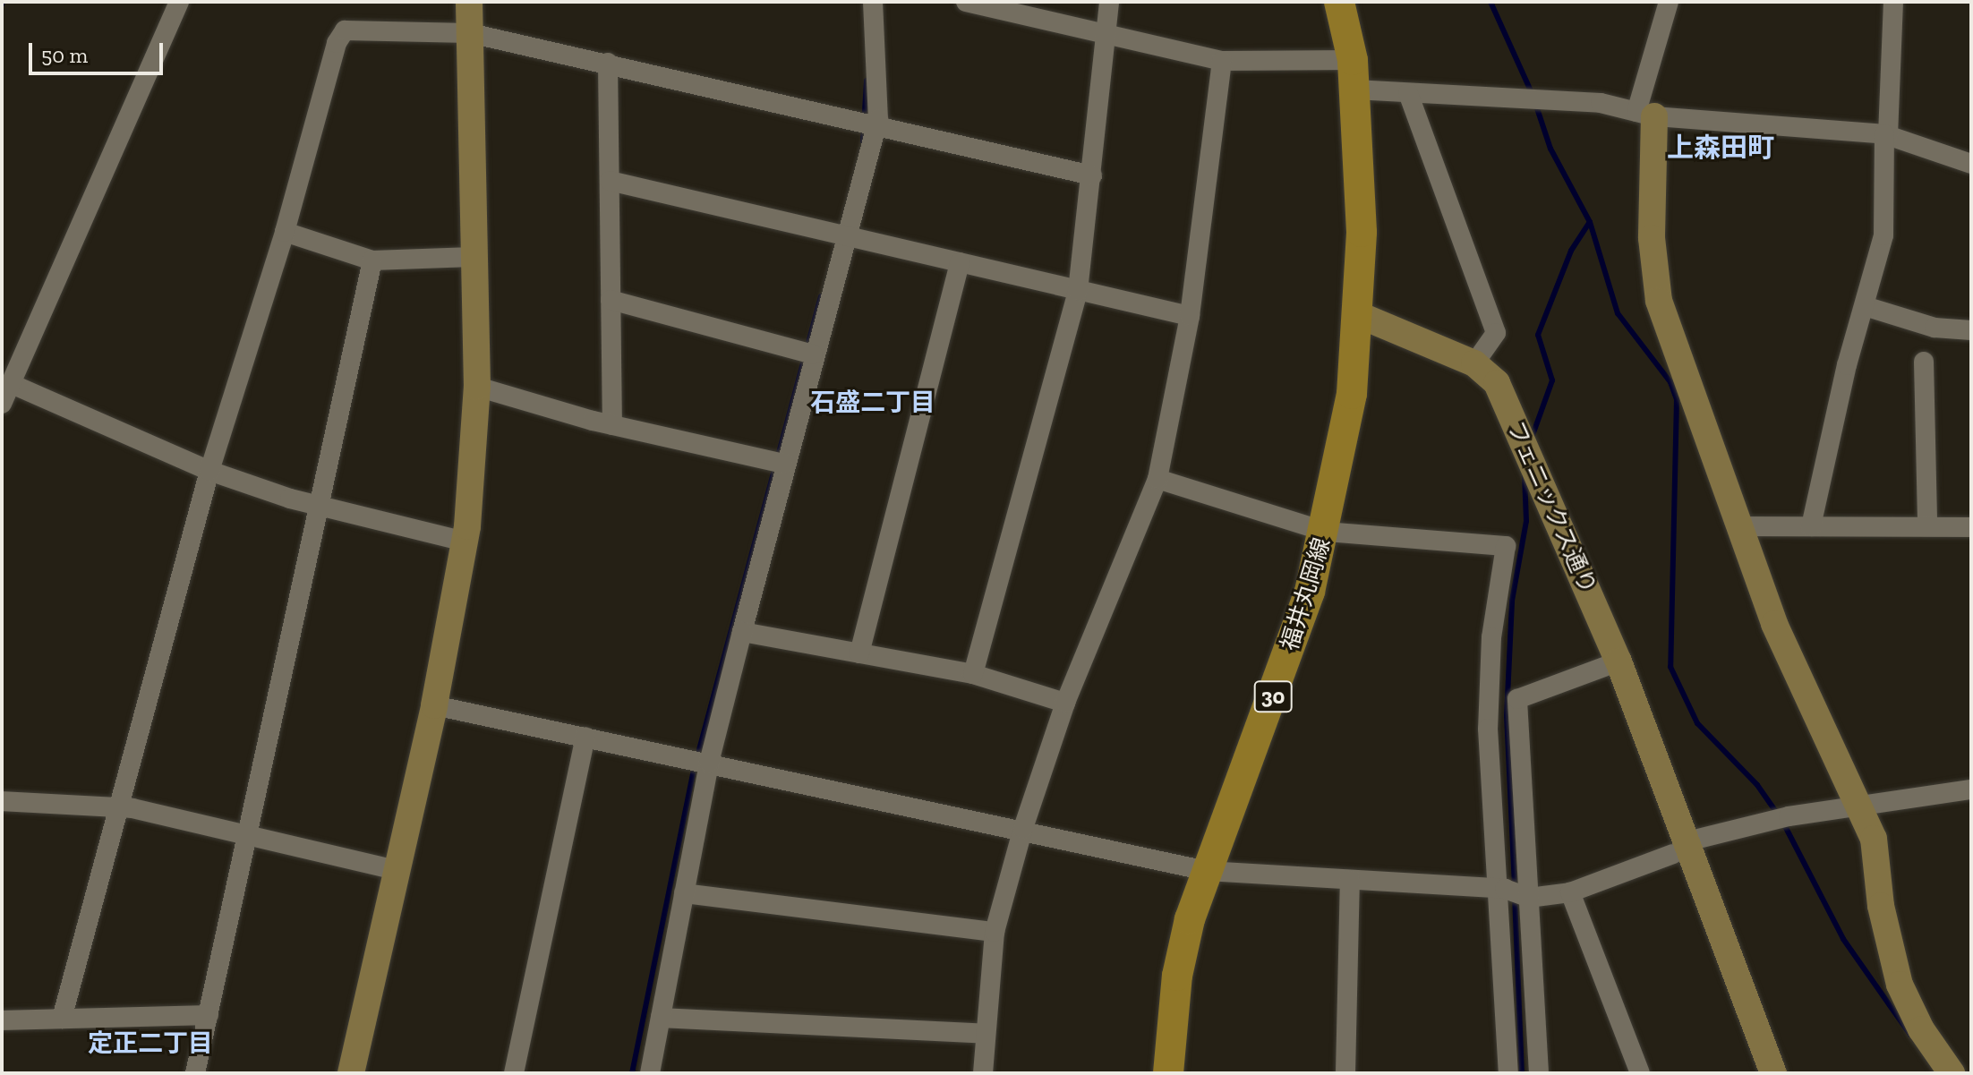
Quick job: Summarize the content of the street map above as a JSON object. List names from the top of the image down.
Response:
{
  "streets": {
    "main road": ["福井丸岡線", "30"],
    "street": ["フェニックス通り"]
  },
  "crossings": [
    ["フェニックス通り", "福井丸岡線"],
    ["フェニックス通り", "30"],
    ["福井丸岡線", "30"]
  ],
  "districts": ["上森田町", "石盛二丁目", "定正二丁目"],
  "scale_bar": "50 m"
}
